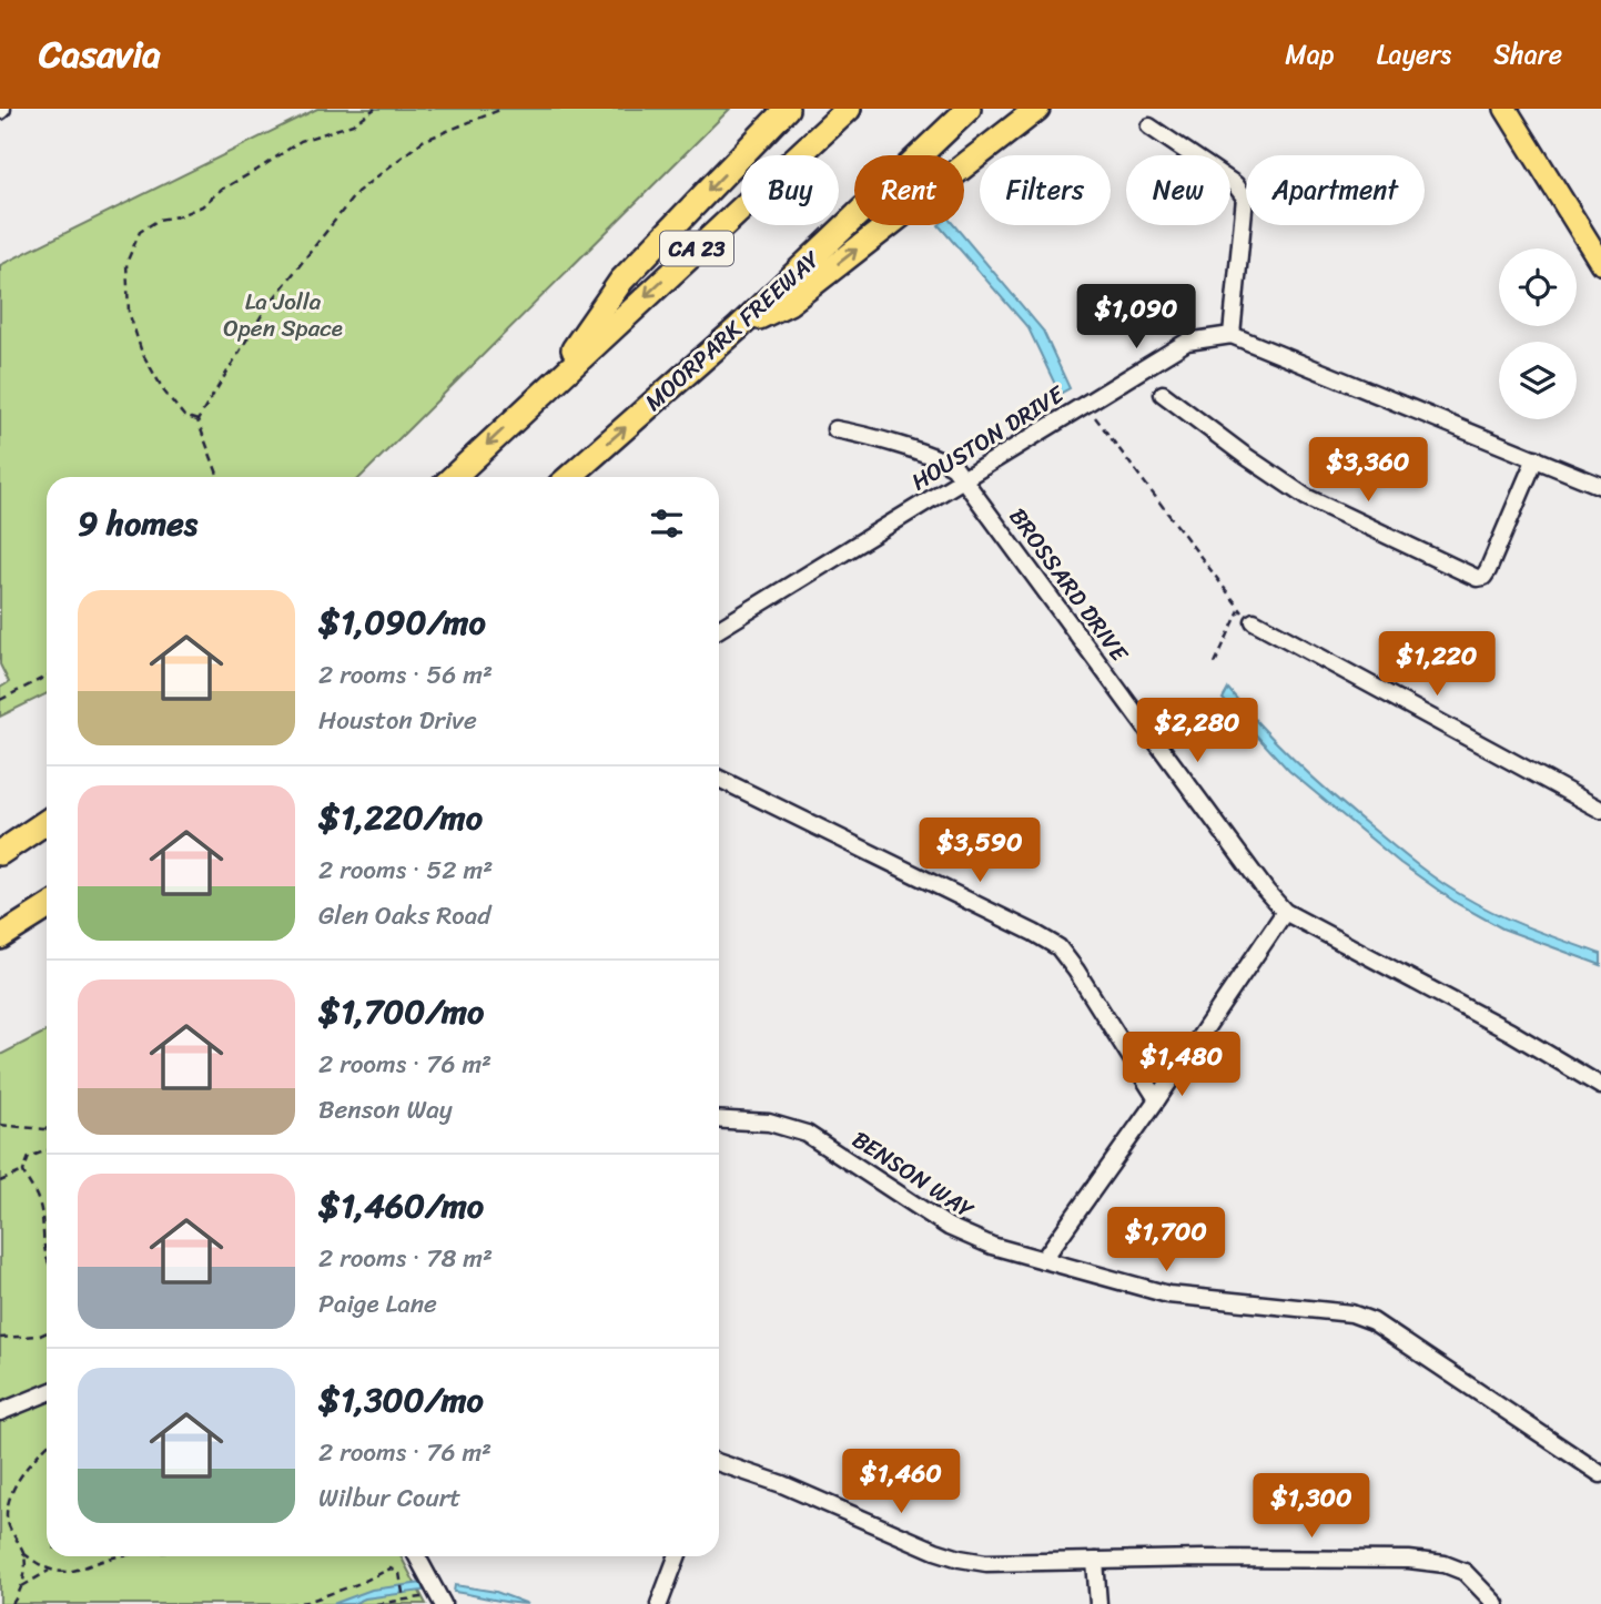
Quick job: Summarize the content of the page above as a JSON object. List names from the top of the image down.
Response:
{
  "streets": {
    "highway": ["CA 23", "MOORPARK FREEWAY"],
    "street": ["HOUSTON DRIVE", "BROSSARD DRIVE", "BENSON WAY"]
  },
  "crossings": [
    ["HOUSTON DRIVE", "BROSSARD DRIVE"]
  ],
  "parks": ["La Jolla Open Space"],
  "page": {
    "header": "Casavia",
    "nav": ["Map", "Layers", "Share"],
    "chip": [
      "Buy",
      "Rent",
      "Filters",
      "New",
      "Apartment"
    ],
    "price": [
      "$1,090",
      "$3,360",
      "$1,220",
      "$2,280",
      "$3,590",
      "$1,480",
      "$1,700",
      "$1,460",
      "$1,300"
    ],
    "heading": "9 homes",
    "list": [
      {
        "name": "$1,090/mo",
        "note": "2 rooms · 56 m² · Houston Drive"
      },
      {
        "name": "$1,220/mo",
        "note": "2 rooms · 52 m² · Glen Oaks Road"
      },
      {
        "name": "$1,700/mo",
        "note": "2 rooms · 76 m² · Benson Way"
      },
      {
        "name": "$1,460/mo",
        "note": "2 rooms · 78 m² · Paige Lane"
      },
      {
        "name": "$1,300/mo",
        "note": "2 rooms · 76 m² · Wilbur Court"
      }
    ]
  }
}
